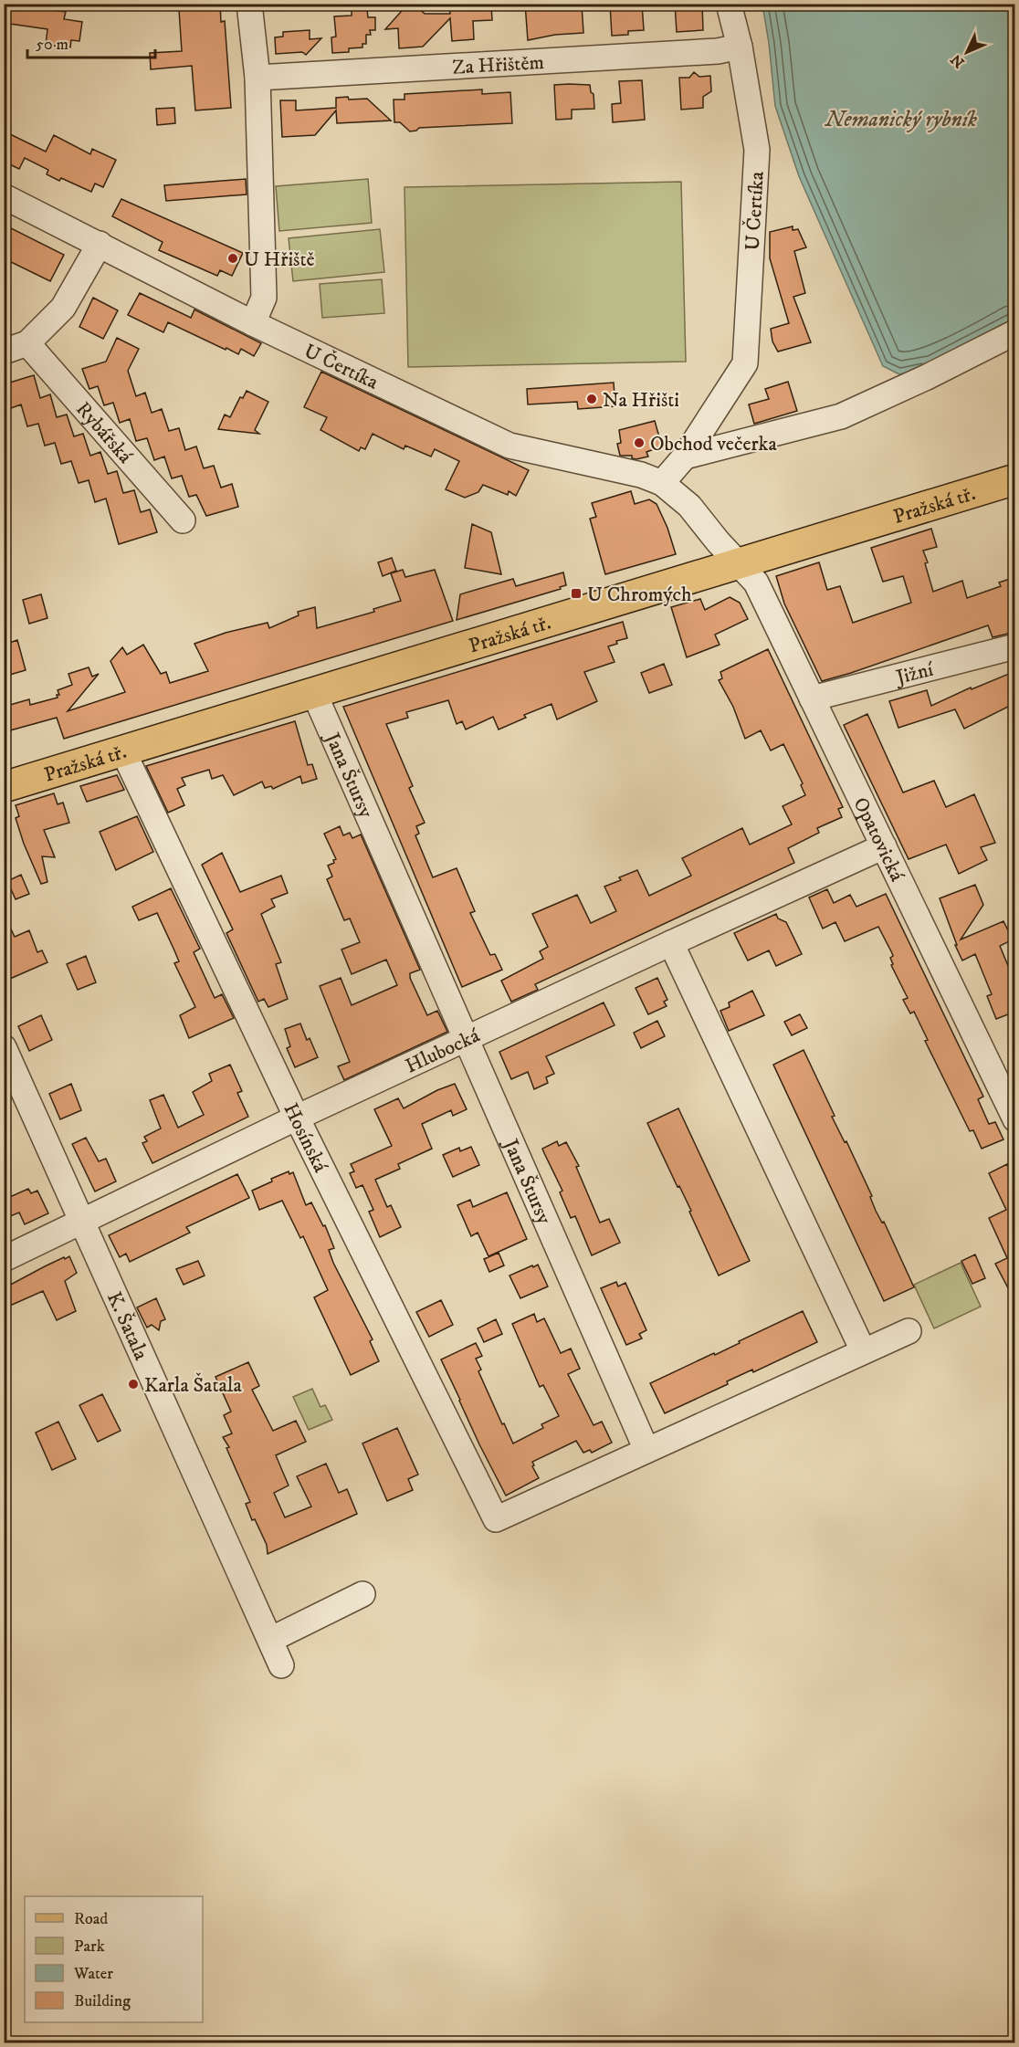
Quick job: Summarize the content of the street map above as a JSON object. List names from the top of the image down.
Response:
{
  "streets": {
    "main road": ["Pražská tř."],
    "street": [
      "Za Hřištěm",
      "U Čertíka",
      "Rybářská",
      "Jižní",
      "Jana Štursy",
      "Opatovická",
      "Hlubocká",
      "Hosínská",
      "K. Šatala"
    ]
  },
  "crossings": [
    ["Za Hřištěm", "U Čertíka"],
    ["U Čertíka", "Opatovická"],
    ["Pražská tř.", "Jana Štursy"],
    ["Pražská tř.", "Opatovická"],
    ["Pražská tř.", "Hosínská"],
    ["Jižní", "Opatovická"],
    ["Jana Štursy", "Hlubocká"],
    ["Jana Štursy", "Hosínská"],
    ["Opatovická", "Hlubocká"],
    ["Hlubocká", "Hosínská"],
    ["Hlubocká", "K. Šatala"]
  ],
  "water": ["Nemanický rybník"],
  "places": {
    "other": [
      "U Hřiště",
      "Na Hřišti",
      "Obchod večerka",
      "Karla Šatala"
    ],
    "transit": ["U Chromých"]
  },
  "legend": [
    "Road",
    "Park",
    "Water",
    "Building"
  ],
  "scale_bar": "50 m",
  "north": "bottom left"
}
